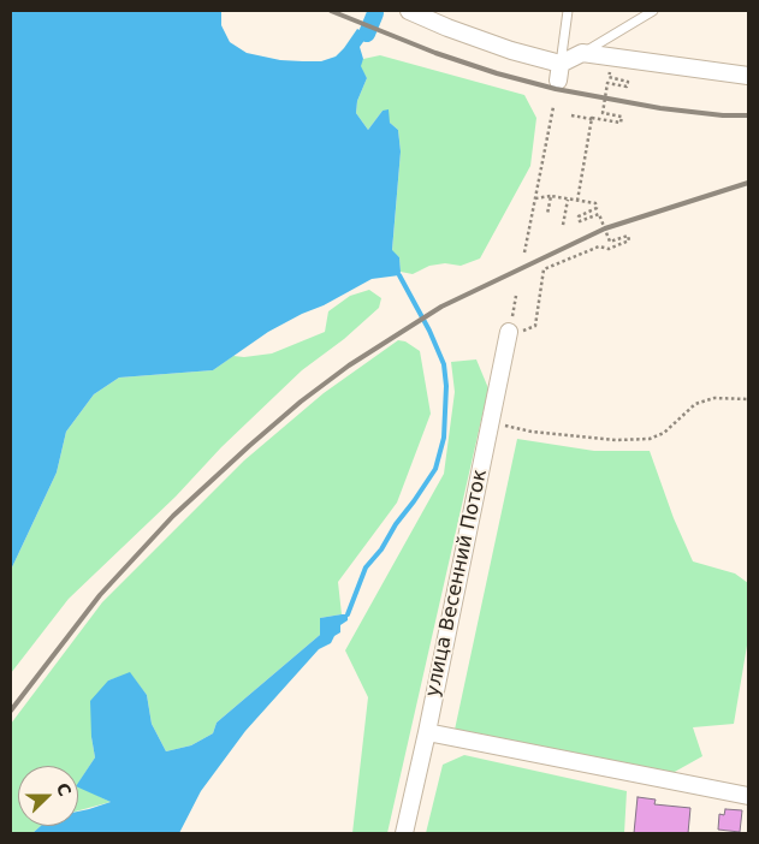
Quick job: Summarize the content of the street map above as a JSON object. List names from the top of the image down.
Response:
{
  "streets": {
    "street": ["улица Весенний Поток"]
  },
  "north": "right"
}
